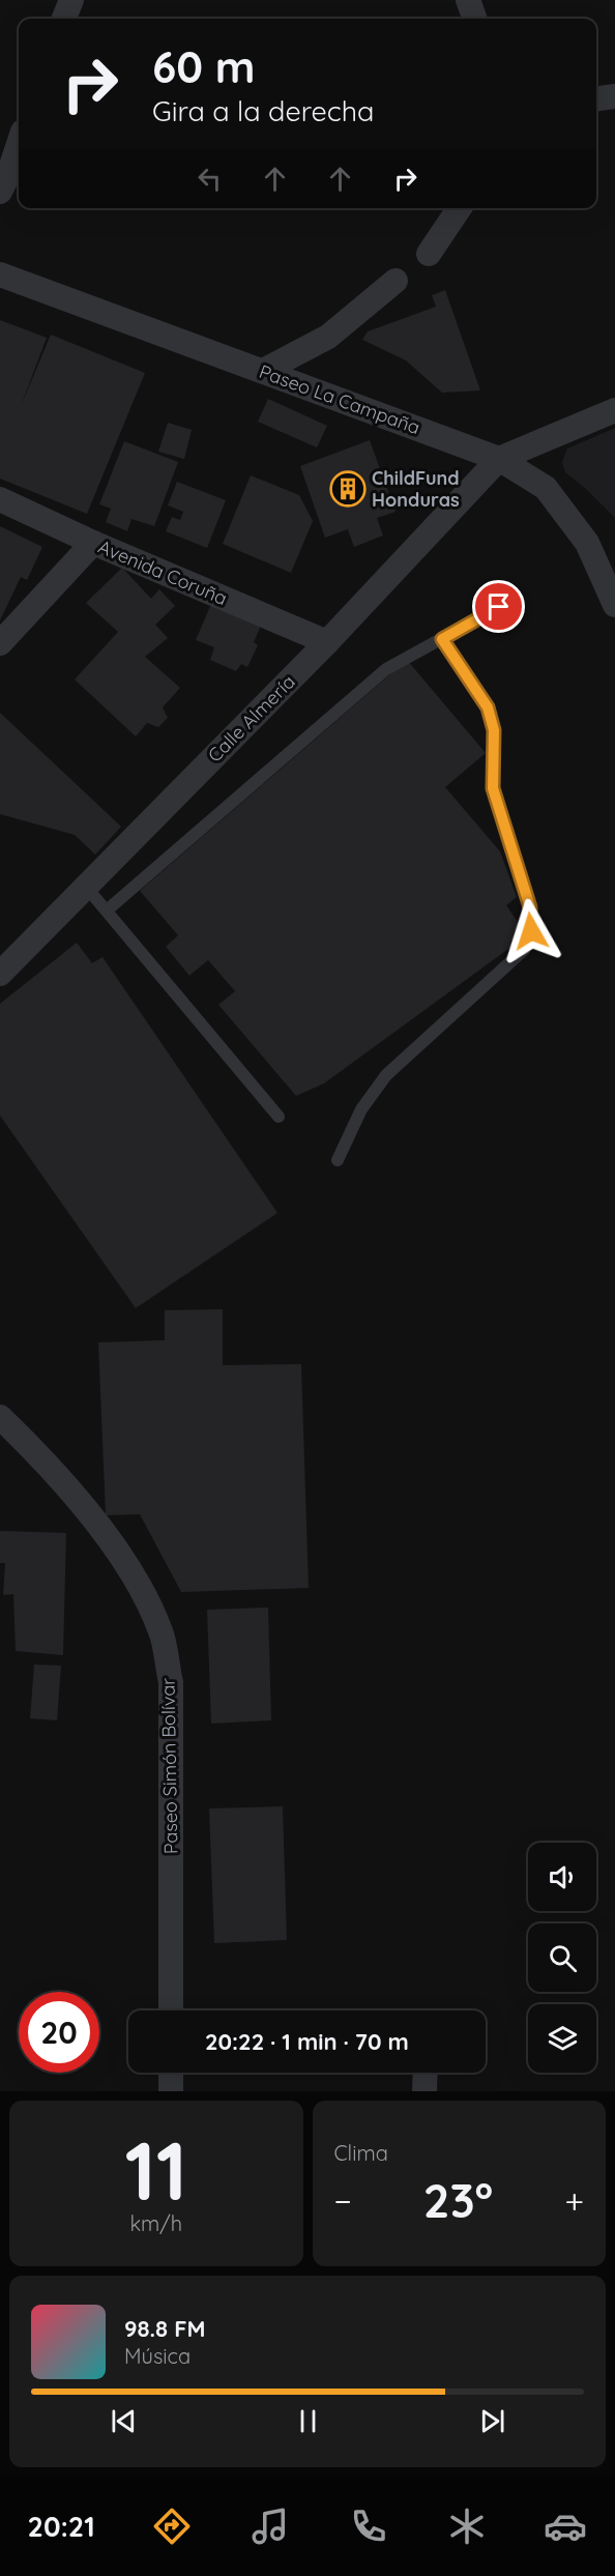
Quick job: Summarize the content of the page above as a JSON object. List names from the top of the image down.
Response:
{
  "streets": {
    "street": [
      "Paseo La Campaña",
      "Avenida Coruña",
      "Calle Almería",
      "Paseo Simón Bolívar"
    ]
  },
  "crossings": [
    ["Paseo La Campaña", "Calle Almería"],
    ["Avenida Coruña", "Calle Almería"]
  ],
  "places": {
    "building": ["ChildFund Honduras"]
  },
  "page": {
    "turn": ["60 m", "Gira a la derecha"],
    "limit": "20",
    "trip": "20:22 · 1 min · 70 m",
    "tile": [
      ["11", "km/h"],
      "Clima"
    ],
    "heat": ["−", "23°", "+"],
    "song": ["98.8 FM", "Música"],
    "tabs": "20:21"
  }
}
